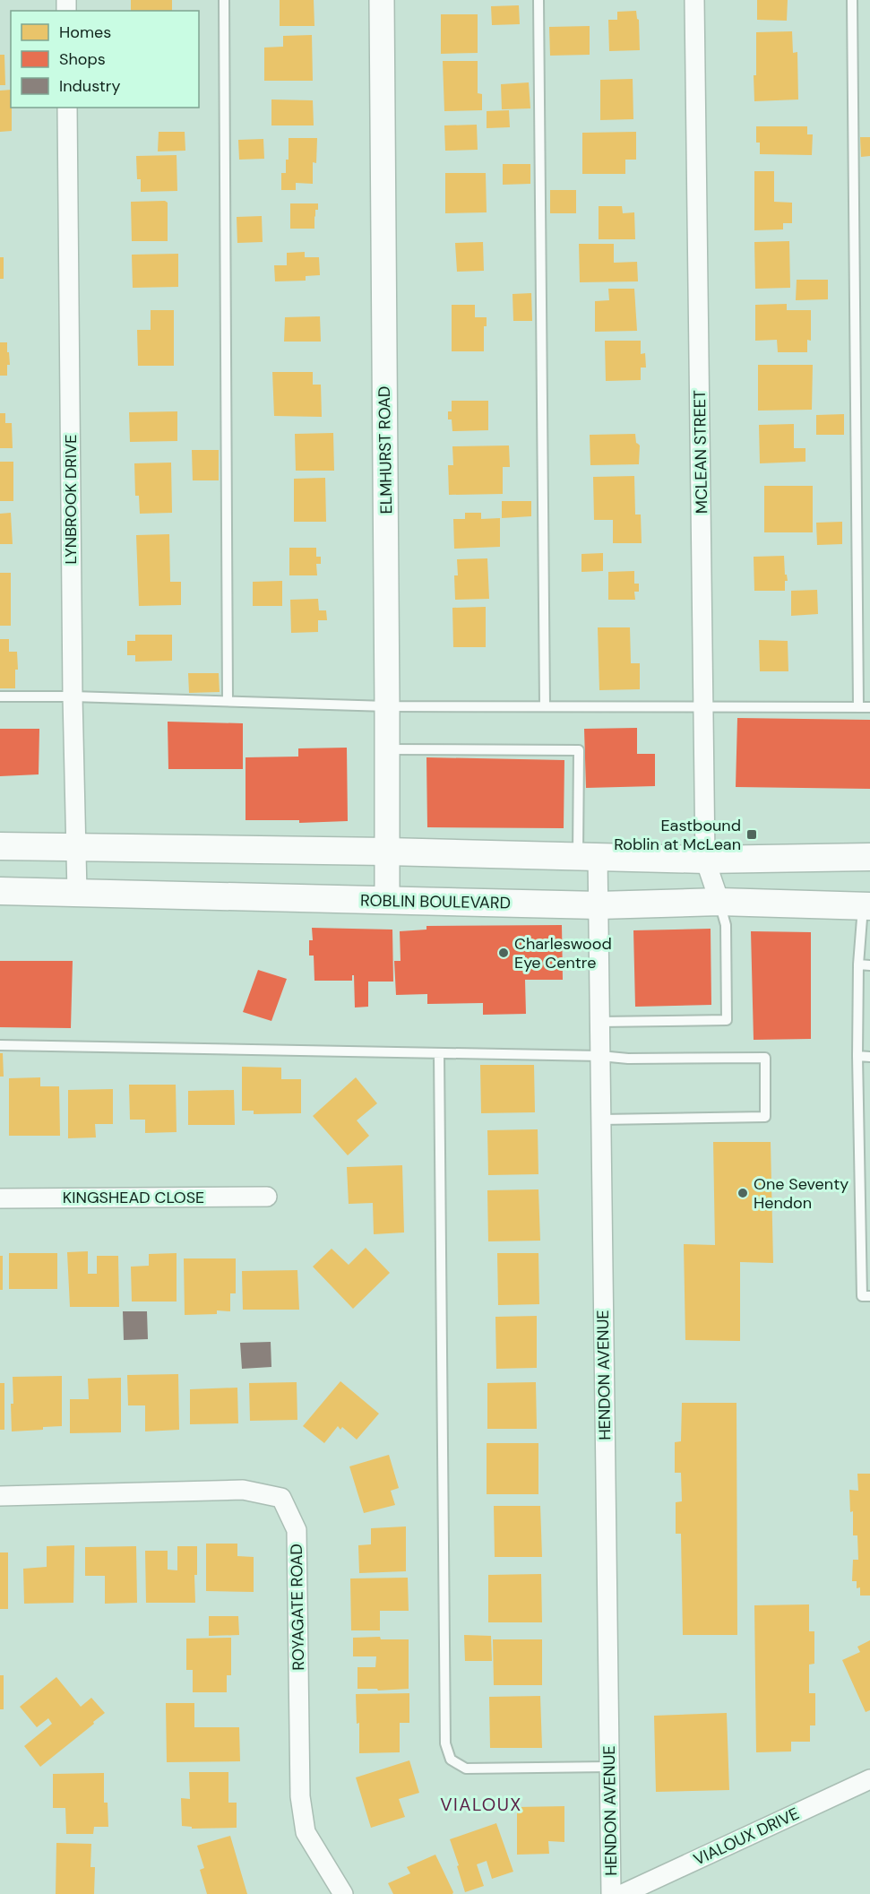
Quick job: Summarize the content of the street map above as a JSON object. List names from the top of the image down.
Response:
{
  "streets": {
    "main road": ["ROBLIN BOULEVARD"],
    "street": [
      "ELMHURST ROAD",
      "MCLEAN STREET",
      "LYNBROOK DRIVE",
      "KINGSHEAD CLOSE",
      "HENDON AVENUE",
      "ROYAGATE ROAD",
      "VIALOUX DRIVE"
    ]
  },
  "crossings": [
    ["ELMHURST ROAD", "ROBLIN BOULEVARD"],
    ["MCLEAN STREET", "ROBLIN BOULEVARD"],
    ["LYNBROOK DRIVE", "ROBLIN BOULEVARD"],
    ["ROBLIN BOULEVARD", "HENDON AVENUE"]
  ],
  "districts": ["VIALOUX"],
  "places": {
    "transit": ["Eastbound Roblin at McLean"],
    "other": ["Charleswood Eye Centre", "One Seventy Hendon"]
  },
  "legend": ["Homes", "Shops", "Industry"]
}
